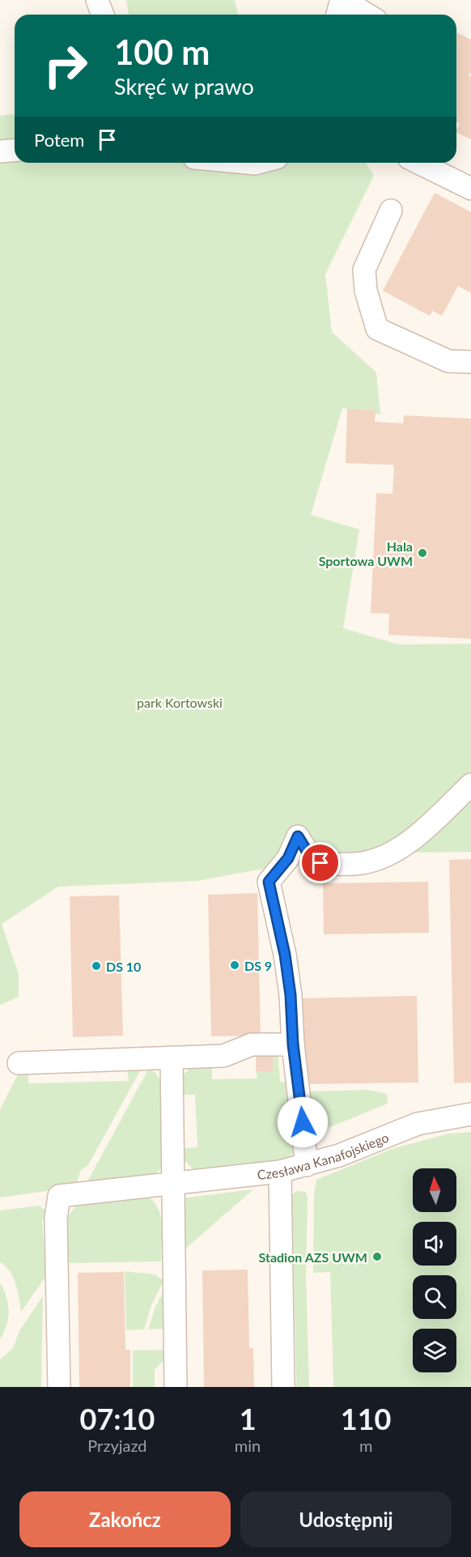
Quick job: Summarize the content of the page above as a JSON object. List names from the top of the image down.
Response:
{
  "streets": {
    "street": ["Czesława Kanafojskiego"]
  },
  "parks": ["park Kortowski"],
  "places": [
    "Hala Sportowa UWM",
    "DS 9",
    "DS 10",
    "Stadion AZS UWM"
  ],
  "north": "top",
  "page": {
    "turn": ["100 m", "Skręć w prawo"],
    "then": "Potem",
    "eta": [
      "07:10",
      "Przyjazd",
      "1",
      "min",
      "110",
      "m"
    ],
    "buttons": ["Zakończ", "Udostępnij"]
  }
}
